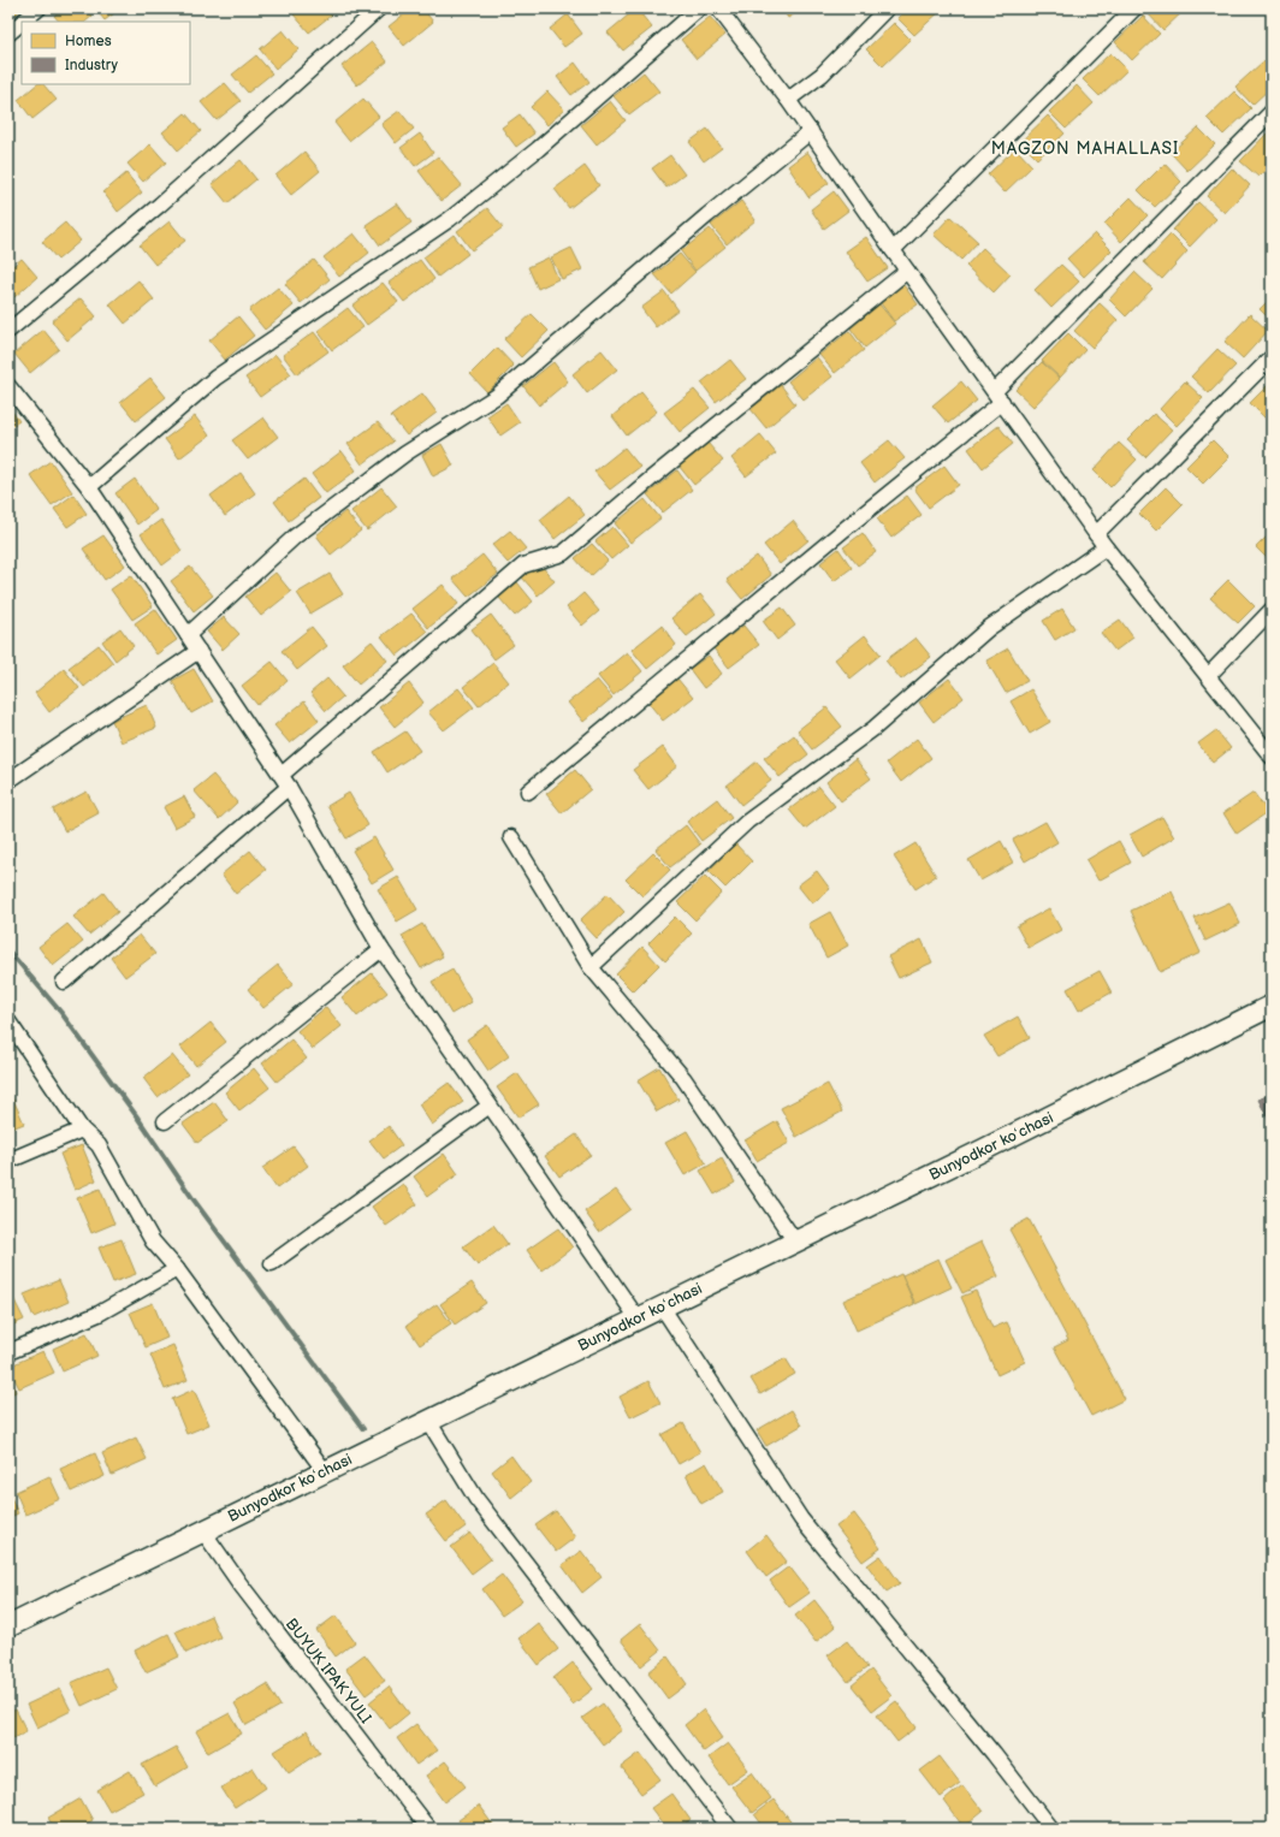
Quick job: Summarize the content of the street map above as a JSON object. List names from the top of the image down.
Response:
{
  "streets": {
    "main road": ["Bunyodkor koʻchasi"],
    "street": ["BUYUK IPAK YULI"]
  },
  "crossings": [
    ["Bunyodkor koʻchasi", "BUYUK IPAK YULI"]
  ],
  "districts": ["MAGZON MAHALLASI"],
  "legend": ["Homes", "Industry"]
}
